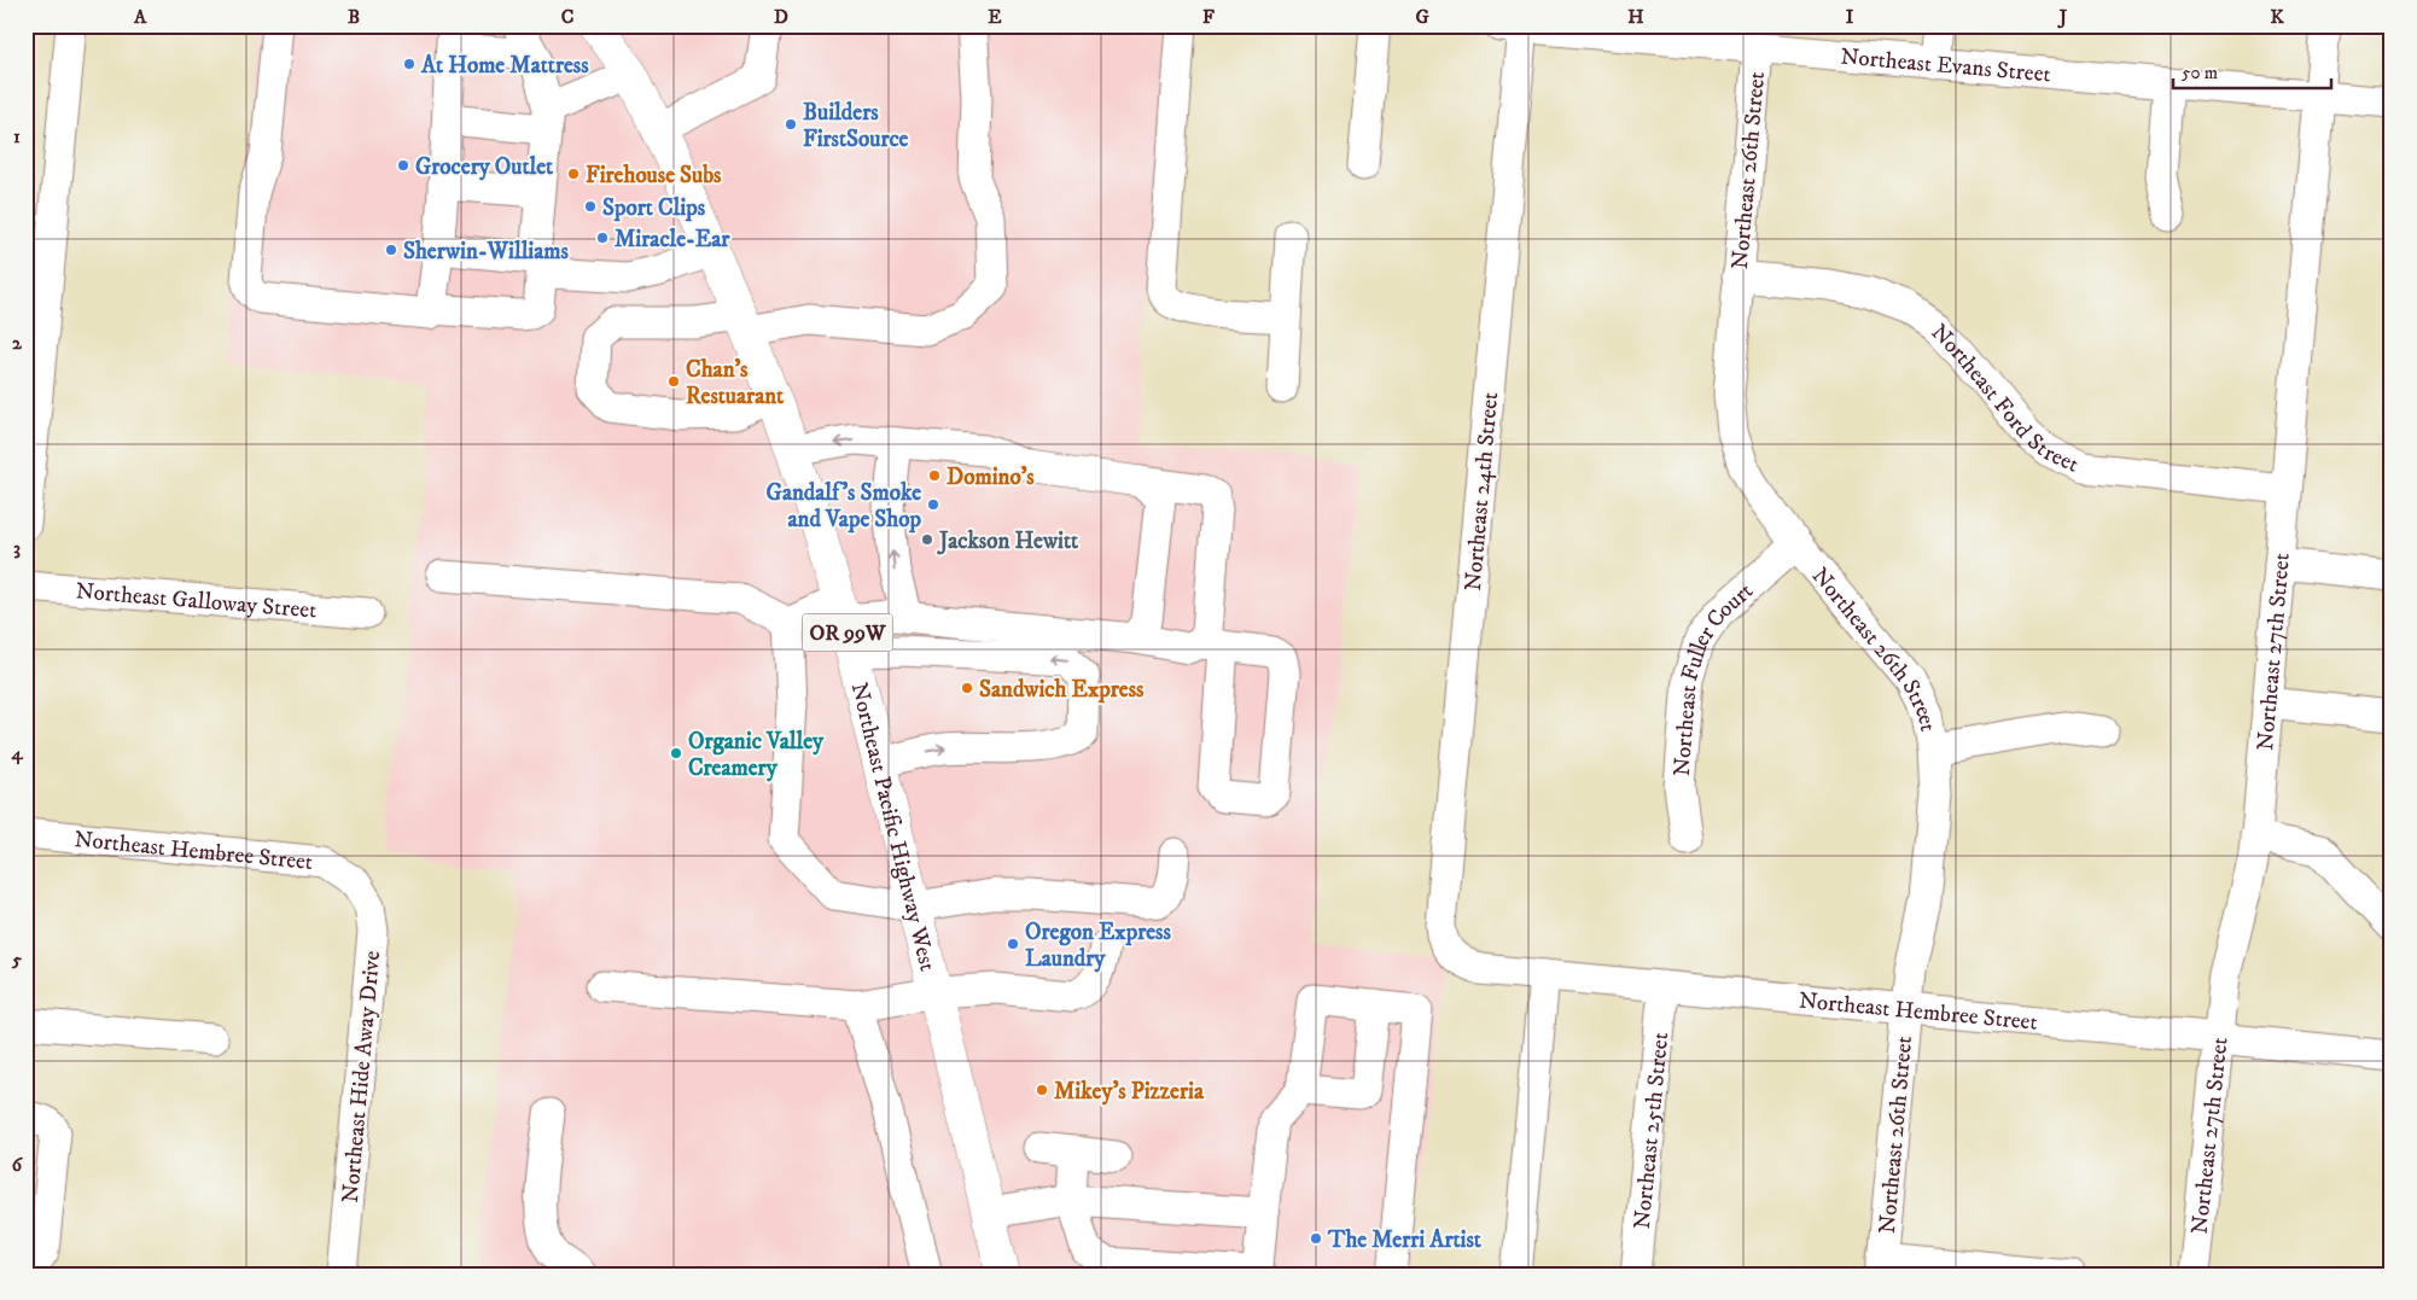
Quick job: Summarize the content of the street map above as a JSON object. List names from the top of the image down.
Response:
{
  "streets": {
    "highway": ["OR 99W", "Northeast Pacific Highway West"],
    "street": [
      "Northeast Evans Street",
      "Northeast 26th Street",
      "Northeast Ford Street",
      "Northeast 24th Street",
      "Northeast Galloway Street",
      "Northeast 27th Street",
      "Northeast Fuller Court",
      "Northeast Hembree Street",
      "Northeast Hide Away Drive",
      "Northeast 25th Street"
    ]
  },
  "crossings": [
    ["Northeast Evans Street", "Northeast 26th Street"],
    ["Northeast Evans Street", "Northeast 24th Street"],
    ["Northeast Evans Street", "Northeast 27th Street"],
    ["Northeast 26th Street", "Northeast Ford Street"],
    ["Northeast 26th Street", "Northeast Fuller Court"],
    ["Northeast 26th Street", "Northeast Hembree Street"],
    ["Northeast Ford Street", "Northeast 27th Street"],
    ["Northeast 24th Street", "Northeast Hembree Street"],
    ["Northeast 27th Street", "Northeast Hembree Street"],
    ["Northeast Hembree Street", "Northeast Hide Away Drive"],
    ["Northeast Hembree Street", "Northeast 25th Street"]
  ],
  "places": [
    "At Home Mattress",
    "Builders FirstSource",
    "Grocery Outlet",
    "Firehouse Subs",
    "Sport Clips",
    "Miracle-Ear",
    "Sherwin-Williams",
    "Chan's Restuarant",
    "Domino's",
    "Gandalf's Smoke and Vape Shop",
    "Jackson Hewitt",
    "Sandwich Express",
    "Organic Valley Creamery",
    "Oregon Express Laundry",
    "Mikey's Pizzeria",
    "The Merri Artist"
  ],
  "scale_bar": "50 m",
  "grid": {
    "columns": [
      "A",
      "B",
      "C",
      "D",
      "E",
      "F",
      "G",
      "H",
      "I",
      "J",
      "K"
    ],
    "rows": [
      "1",
      "2",
      "3",
      "4",
      "5",
      "6"
    ]
  }
}
